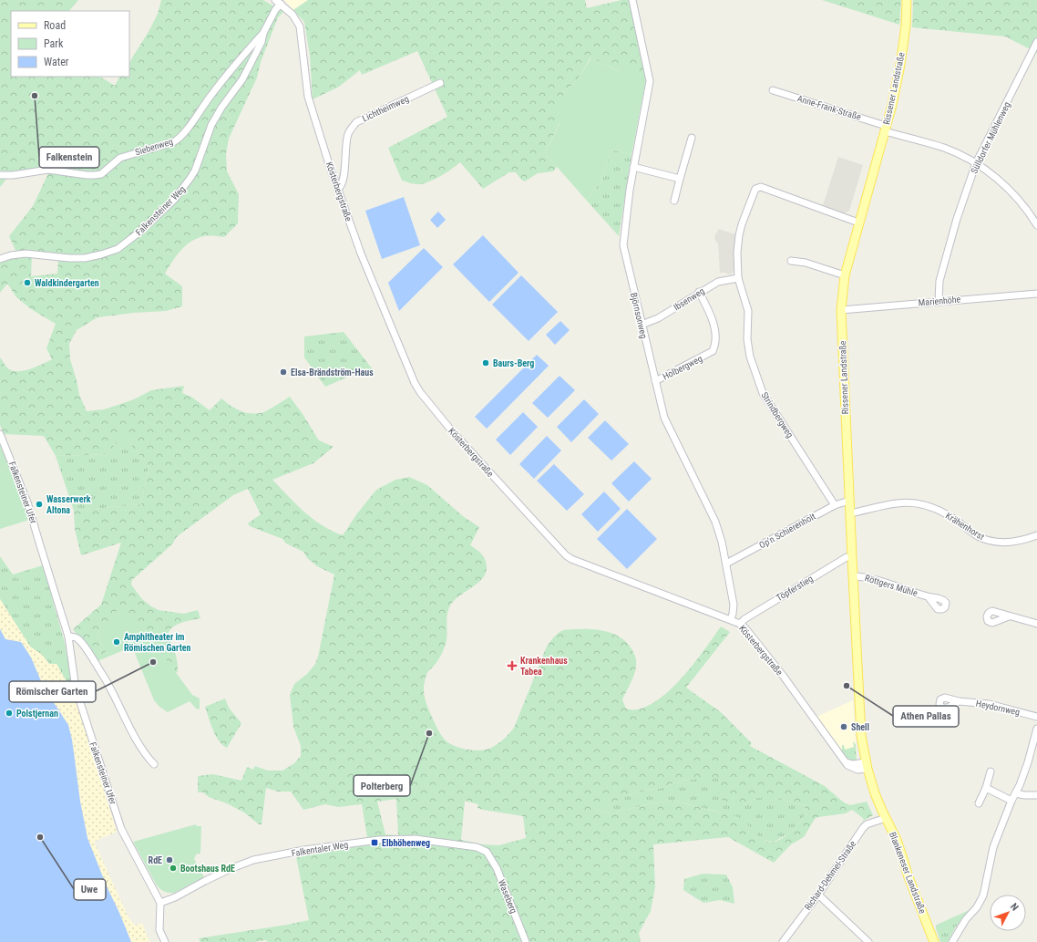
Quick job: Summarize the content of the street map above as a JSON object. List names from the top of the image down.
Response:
{
  "streets": {
    "main road": ["Rissener Landstraße", "Blankeneser Landstraße"],
    "street": [
      "Anne-Frank-Straße",
      "Lichtheimweg",
      "Sülldorfer Mühlenweg",
      "Siebenweg",
      "Kösterbergstraße",
      "Falkensteiner Weg",
      "Ibsenweg",
      "Marienhöhe",
      "Björnsonweg",
      "Holbergweg",
      "Strindbergweg",
      "Falkensteiner Ufer",
      "Krähenhorst",
      "Op'n Schierenholt",
      "Röttgers Mühle",
      "Töpferstieg",
      "Heydornweg",
      "Falkentaler Weg",
      "Richard-Dehmel-Straße",
      "Waseberg"
    ]
  },
  "crossings": [
    ["Rissener Landstraße", "Anne-Frank-Straße"],
    ["Rissener Landstraße", "Kösterbergstraße"],
    ["Rissener Landstraße", "Marienhöhe"],
    ["Rissener Landstraße", "Strindbergweg"],
    ["Rissener Landstraße", "Krähenhorst"],
    ["Rissener Landstraße", "Op'n Schierenholt"],
    ["Rissener Landstraße", "Röttgers Mühle"],
    ["Rissener Landstraße", "Töpferstieg"],
    ["Rissener Landstraße", "Blankeneser Landstraße"],
    ["Anne-Frank-Straße", "Sülldorfer Mühlenweg"],
    ["Lichtheimweg", "Kösterbergstraße"],
    ["Sülldorfer Mühlenweg", "Marienhöhe"],
    ["Siebenweg", "Falkensteiner Weg"],
    ["Kösterbergstraße", "Falkensteiner Weg"],
    ["Kösterbergstraße", "Björnsonweg"],
    ["Kösterbergstraße", "Töpferstieg"],
    ["Kösterbergstraße", "Blankeneser Landstraße"],
    ["Ibsenweg", "Björnsonweg"],
    ["Ibsenweg", "Holbergweg"],
    ["Ibsenweg", "Strindbergweg"],
    ["Björnsonweg", "Holbergweg"],
    ["Björnsonweg", "Op'n Schierenholt"],
    ["Strindbergweg", "Op'n Schierenholt"],
    ["Falkensteiner Ufer", "Falkentaler Weg"],
    ["Falkentaler Weg", "Waseberg"],
    ["Blankeneser Landstraße", "Richard-Dehmel-Straße"]
  ],
  "places": {
    "other": [
      "Falkenstein",
      "Waldkindergarten",
      "Baurs-Berg",
      "Elsa-Brändström-Haus",
      "Wasserwerk Altona",
      "Amphitheater im Römischen Garten",
      "Römischer Garten",
      "Athen Pallas",
      "Polstjernan",
      "Shell",
      "Polterberg",
      "Uwe",
      "RdE",
      "Bootshaus RdE"
    ],
    "health": ["Krankenhaus Tabea"],
    "transit": ["Elbhöhenweg"]
  },
  "legend": ["Road", "Park", "Water"],
  "north": "top right"
}
